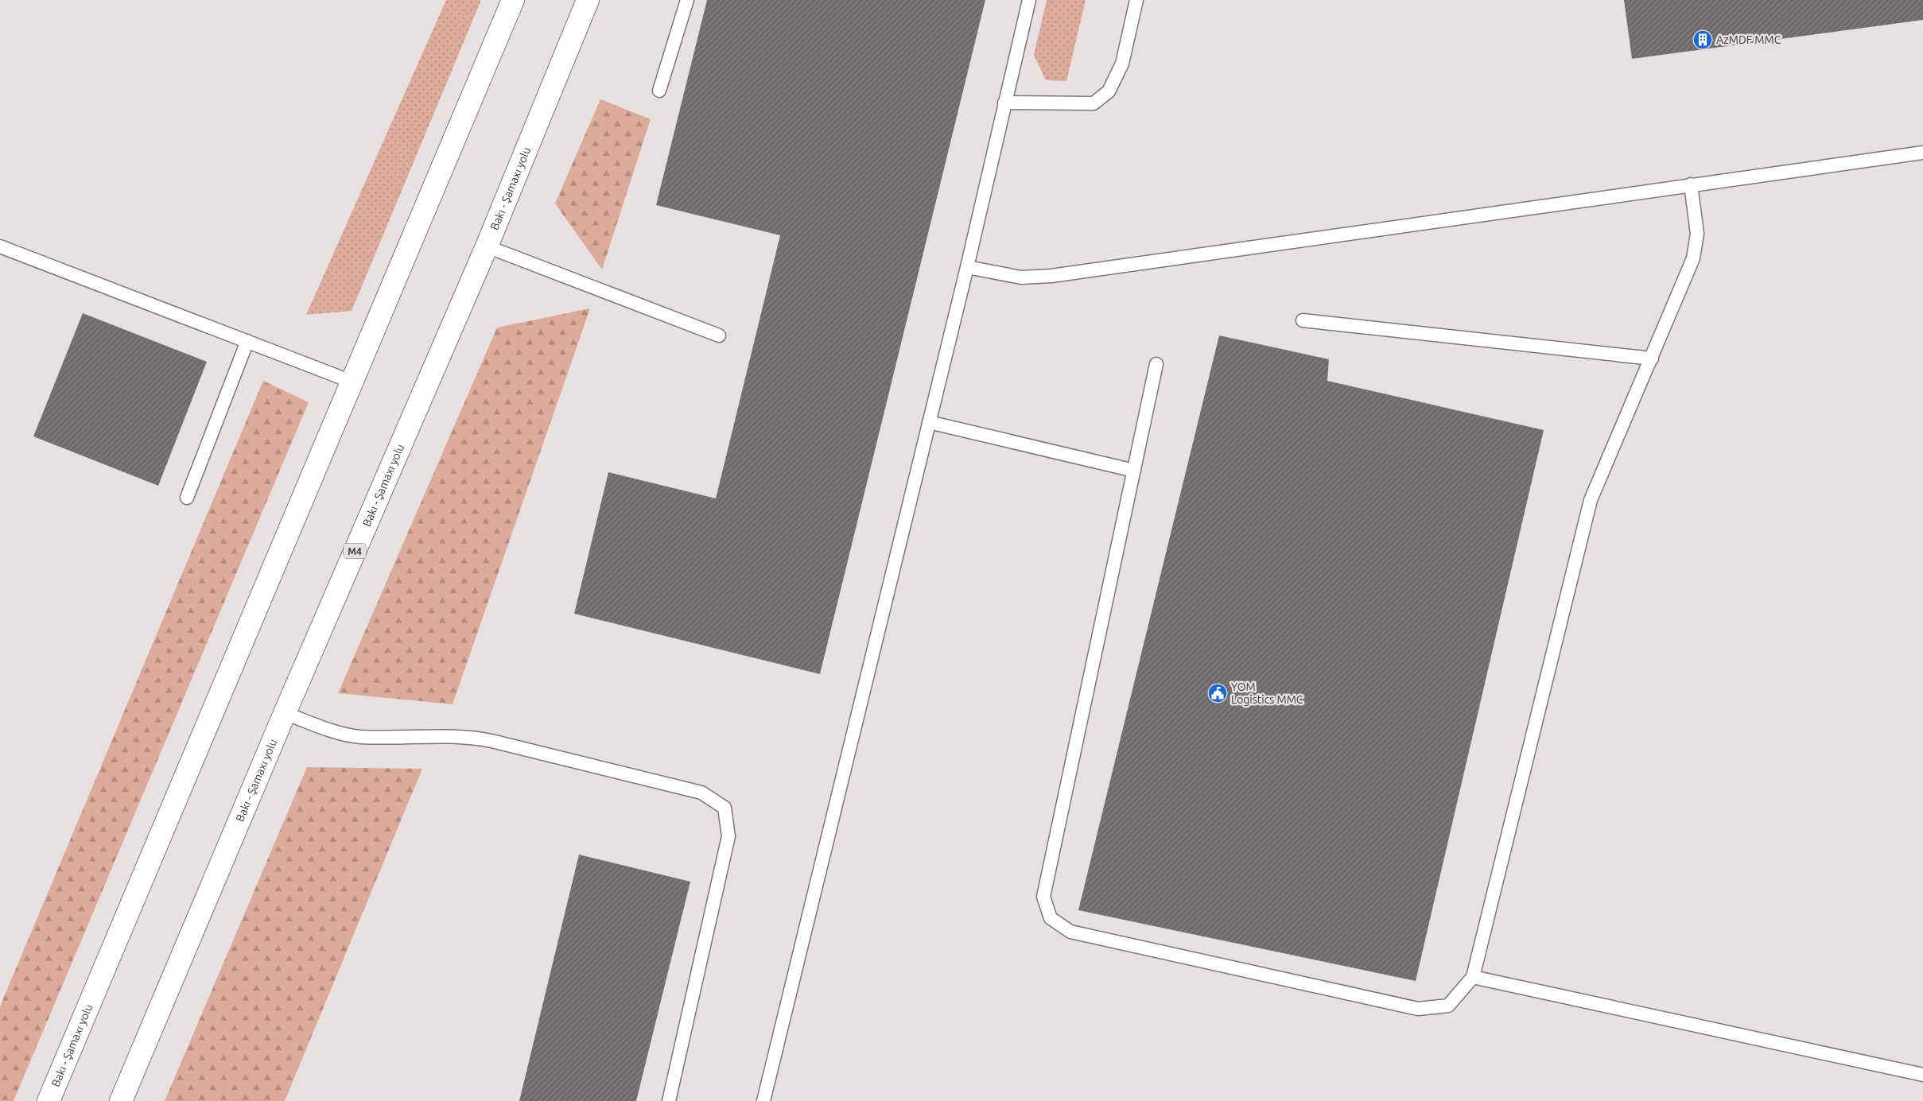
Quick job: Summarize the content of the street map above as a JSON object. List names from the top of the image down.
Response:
{
  "streets": {
    "highway": ["Bakı - Şamaxı yolu", "M4"]
  },
  "places": {
    "building": ["AzMDF MMC"],
    "public building": ["YOM Logistics MMC"]
  }
}
